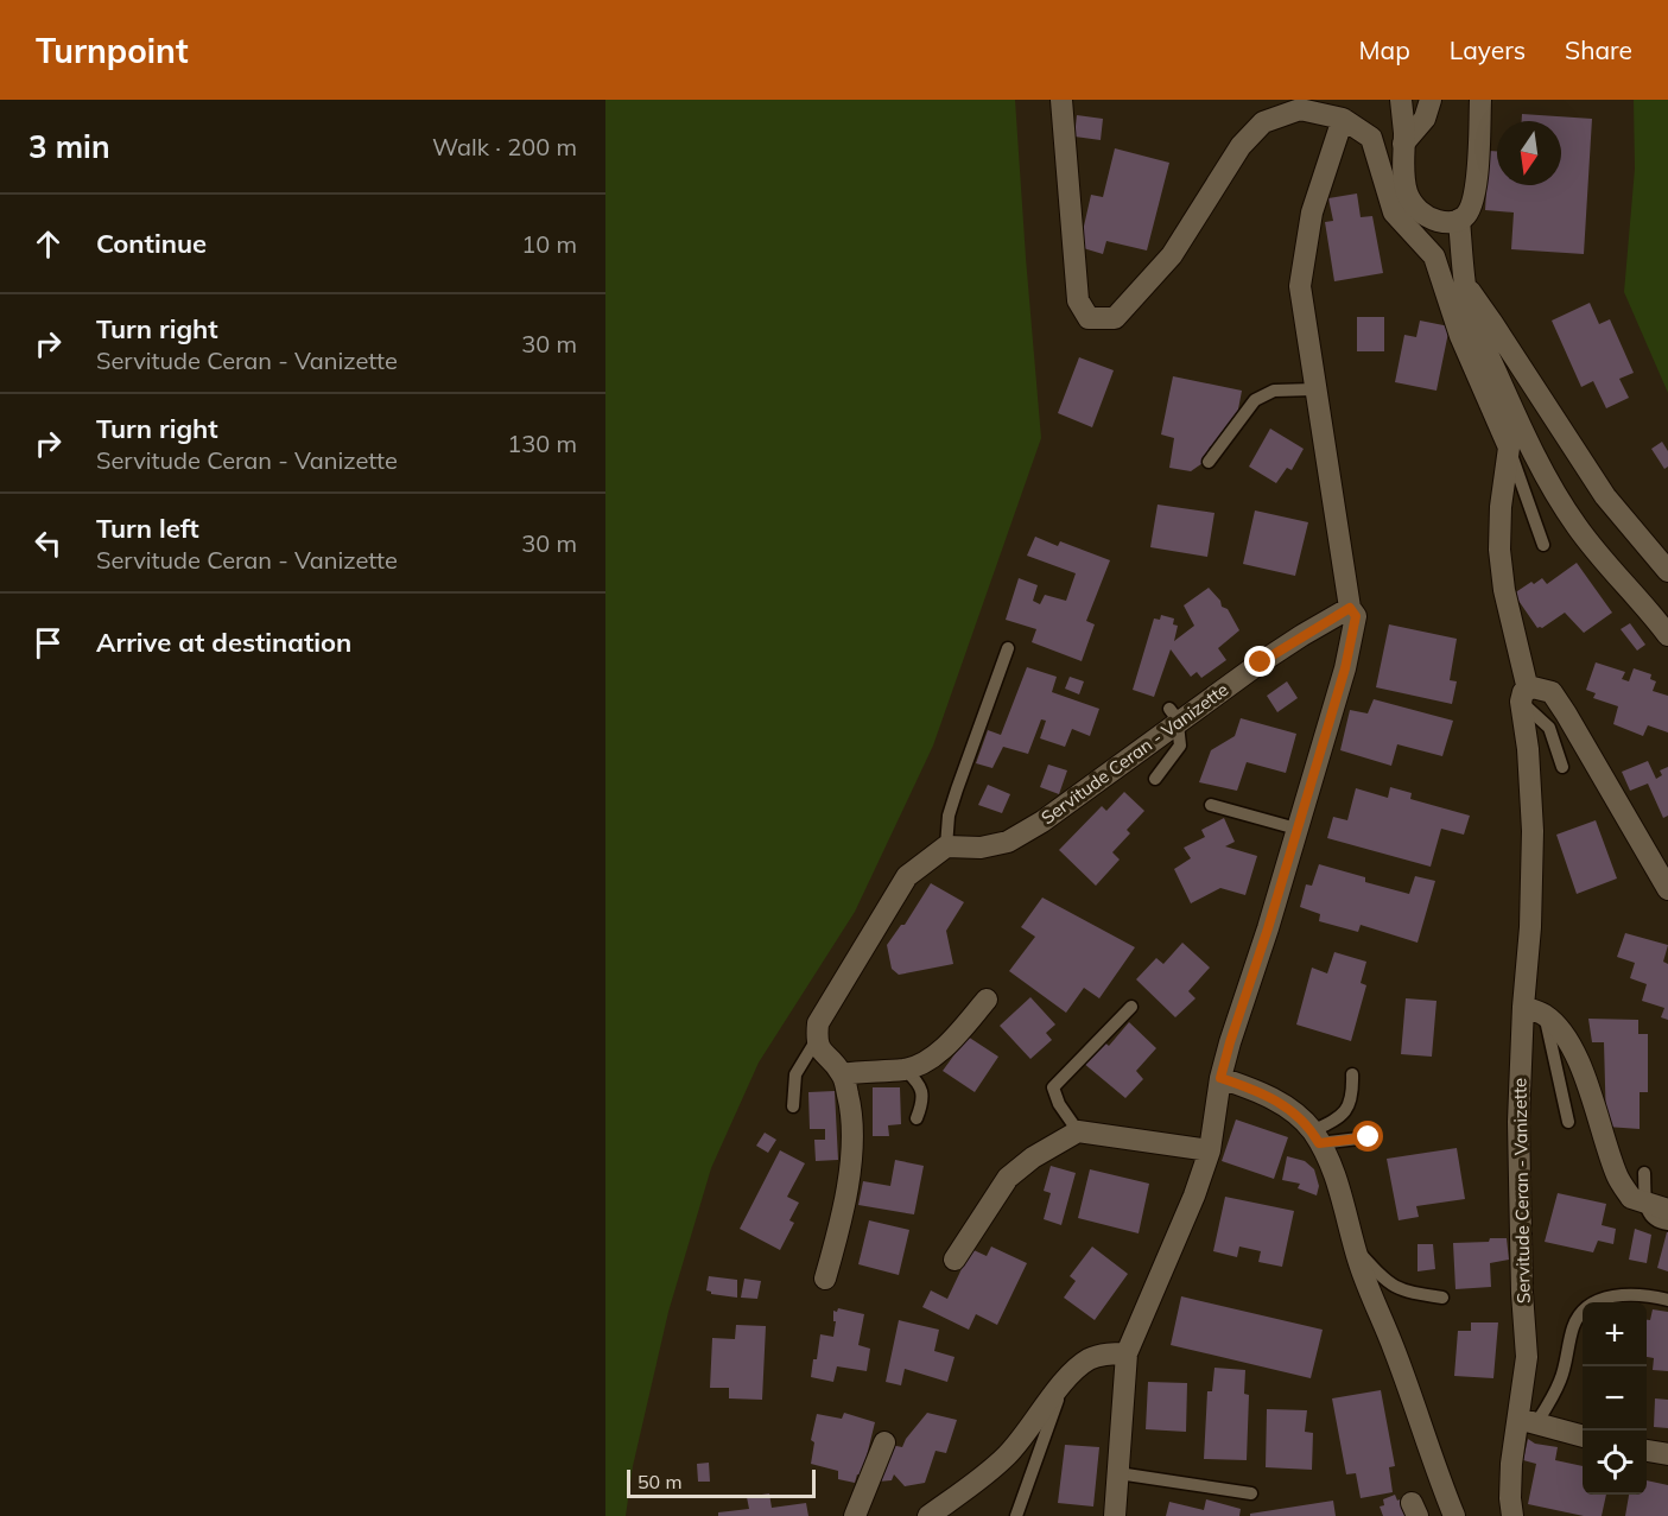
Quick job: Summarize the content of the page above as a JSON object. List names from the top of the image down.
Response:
{
  "streets": {
    "street": ["Servitude Ceran - Vanizette"]
  },
  "scale_bar": "50 m",
  "north": "bottom",
  "page": {
    "header": "Turnpoint",
    "nav": ["Map", "Layers", "Share"],
    "heading": ["3 min", "Walk · 200 m"],
    "list": [
      ["Continue", "10 m"],
      ["Turn right", "Servitude Ceran - Vanizette", "30 m"],
      ["Turn right", "Servitude Ceran - Vanizette", "130 m"],
      ["Turn left", "Servitude Ceran - Vanizette", "30 m"],
      "Arrive at destination"
    ],
    "map_buttons": ["+", "−"],
    "scale": "50 m"
  }
}
